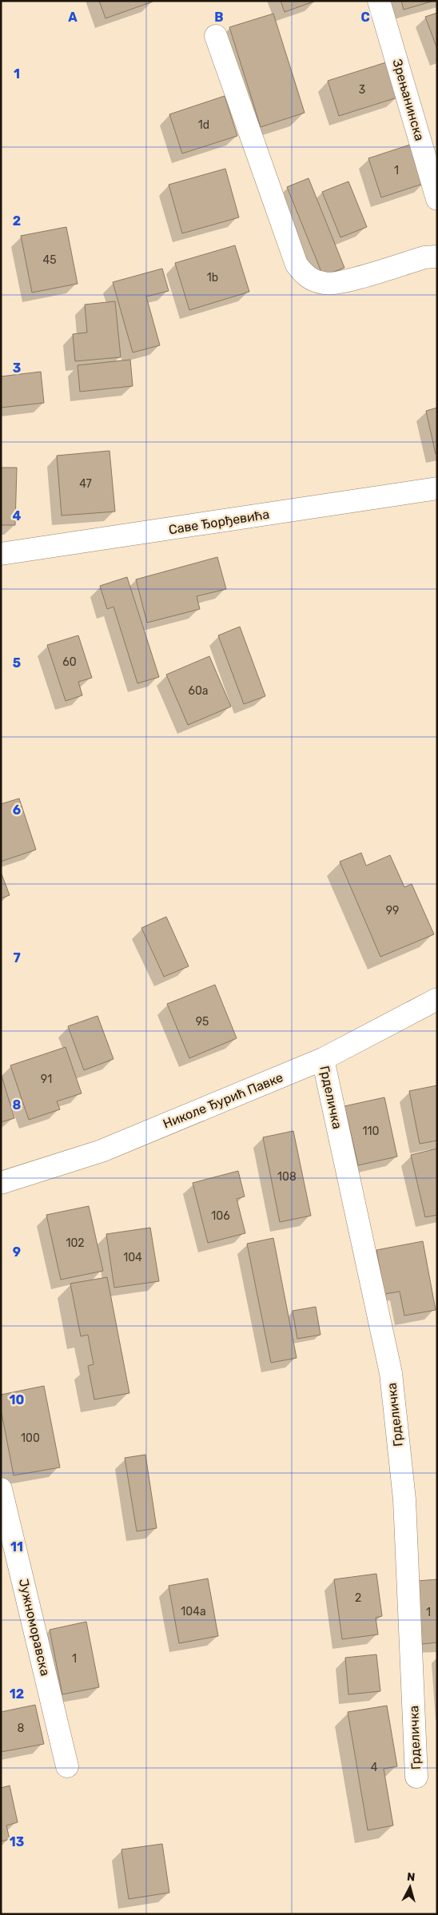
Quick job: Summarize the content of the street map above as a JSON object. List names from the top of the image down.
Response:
{
  "streets": {
    "street": [
      "Зрењанинска",
      "Саве Ђорђевића",
      "Грделичка",
      "Николе Ђурић Павке",
      "Јужноморавска"
    ]
  },
  "crossings": [
    ["Грделичка", "Николе Ђурић Павке"]
  ],
  "house_numbers": [
    "3",
    "1d",
    "1",
    "45",
    "1b",
    "47",
    "60",
    "60a",
    "99",
    "95",
    "91",
    "110",
    "108",
    "106",
    "102",
    "104",
    "100",
    "2",
    "104a",
    "1",
    "1",
    "8",
    "4"
  ],
  "north": "top",
  "grid": {
    "columns": ["A", "B", "C"],
    "rows": [
      "1",
      "2",
      "3",
      "4",
      "5",
      "6",
      "7",
      "8",
      "9",
      "10",
      "11",
      "12",
      "13"
    ]
  }
}
